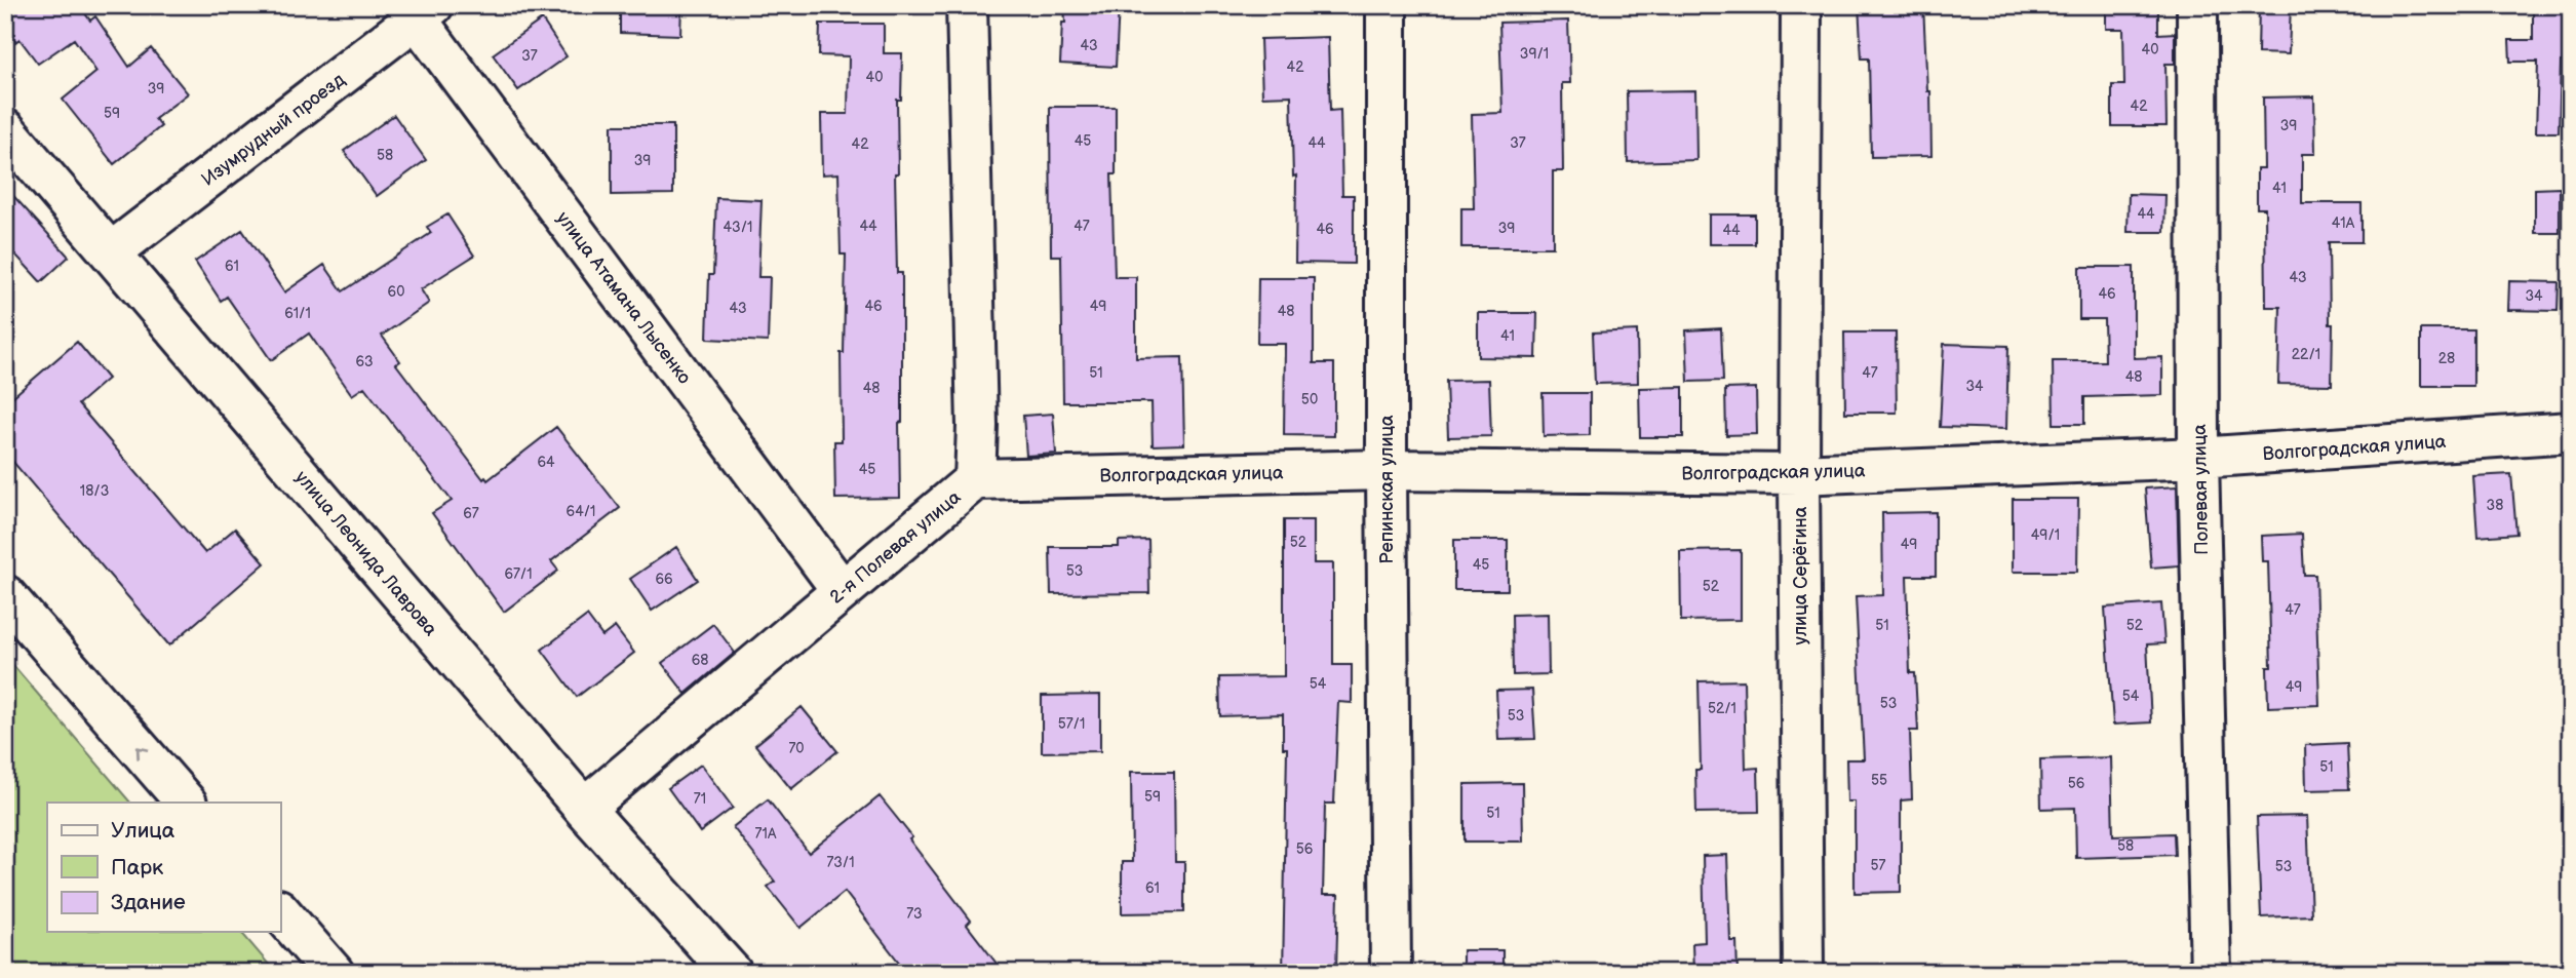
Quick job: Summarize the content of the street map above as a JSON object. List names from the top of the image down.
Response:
{
  "streets": {
    "street": [
      "Изумрудный проезд",
      "улица Атамана Лысенко",
      "Волгоградская улица",
      "Репинская улица",
      "Полевая улица",
      "2-я Полевая улица",
      "улица Леонида Лаврова",
      "улица Серёгина"
    ]
  },
  "crossings": [
    ["Изумрудный проезд", "улица Атамана Лысенко"],
    ["Изумрудный проезд", "улица Леонида Лаврова"],
    ["улица Атамана Лысенко", "2-я Полевая улица"],
    ["Волгоградская улица", "Репинская улица"],
    ["Волгоградская улица", "Полевая улица"],
    ["Волгоградская улица", "2-я Полевая улица"],
    ["Волгоградская улица", "улица Серёгина"],
    ["2-я Полевая улица", "улица Леонида Лаврова"]
  ],
  "house_numbers": [
    "43",
    "40",
    "39/1",
    "37",
    "42",
    "40",
    "39",
    "42",
    "59",
    "39",
    "45",
    "44",
    "37",
    "42",
    "58",
    "39",
    "41",
    "44",
    "41А",
    "44",
    "47",
    "43/1",
    "39",
    "46",
    "44",
    "61",
    "43",
    "60",
    "46",
    "34",
    "46",
    "49",
    "43",
    "48",
    "61/1",
    "41",
    "22/1",
    "28",
    "63",
    "51",
    "47",
    "48",
    "34",
    "48",
    "50",
    "64",
    "45",
    "18/3",
    "38",
    "64/1",
    "67",
    "49/1",
    "52",
    "49",
    "45",
    "53",
    "67/1",
    "66",
    "52",
    "47",
    "51",
    "52",
    "68",
    "54",
    "49",
    "54",
    "53",
    "52/1",
    "53",
    "57/1",
    "70",
    "51",
    "55",
    "56",
    "59",
    "71",
    "51",
    "71А",
    "58",
    "56",
    "73/1",
    "57",
    "53",
    "61",
    "73"
  ],
  "legend": ["Улица", "Парк", "Здание"]
}
